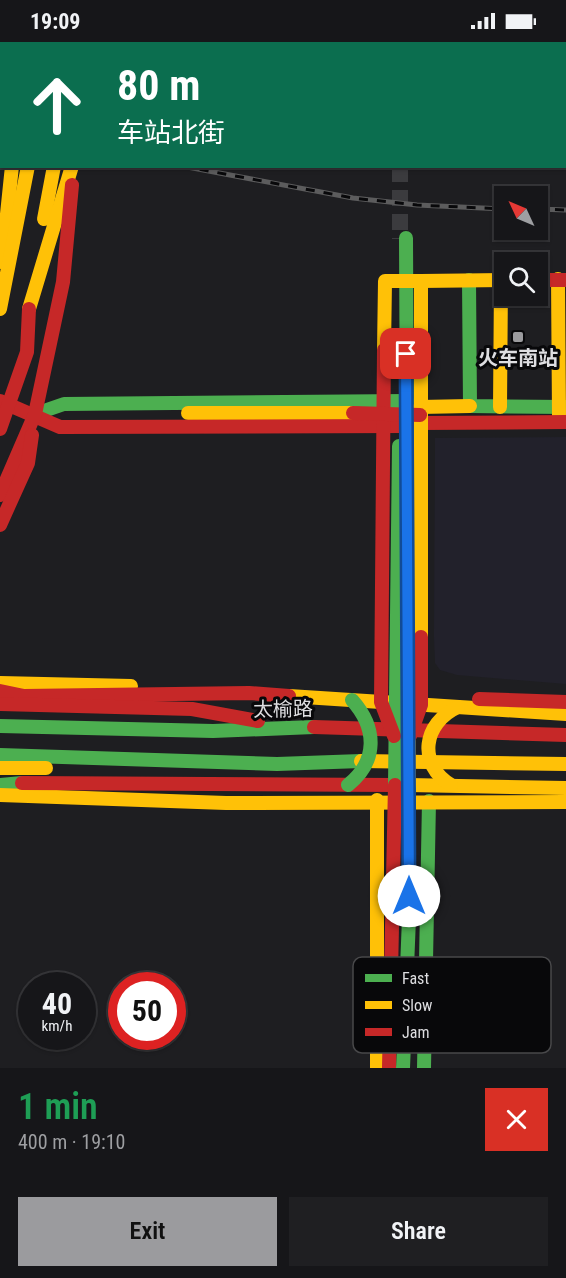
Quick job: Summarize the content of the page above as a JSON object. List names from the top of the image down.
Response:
{
  "streets": {
    "main road": ["太榆路"]
  },
  "places": {
    "transit": ["火车南站"]
  },
  "legend": ["Fast", "Slow", "Jam"],
  "north": "top left",
  "page": {
    "status": "19:09",
    "turn": ["80 m", "车站北街"],
    "speed": "40 km/h",
    "limit": "50",
    "heading": ["1 min", "400 m · 19:10"],
    "buttons": ["Exit", "Share"]
  }
}
